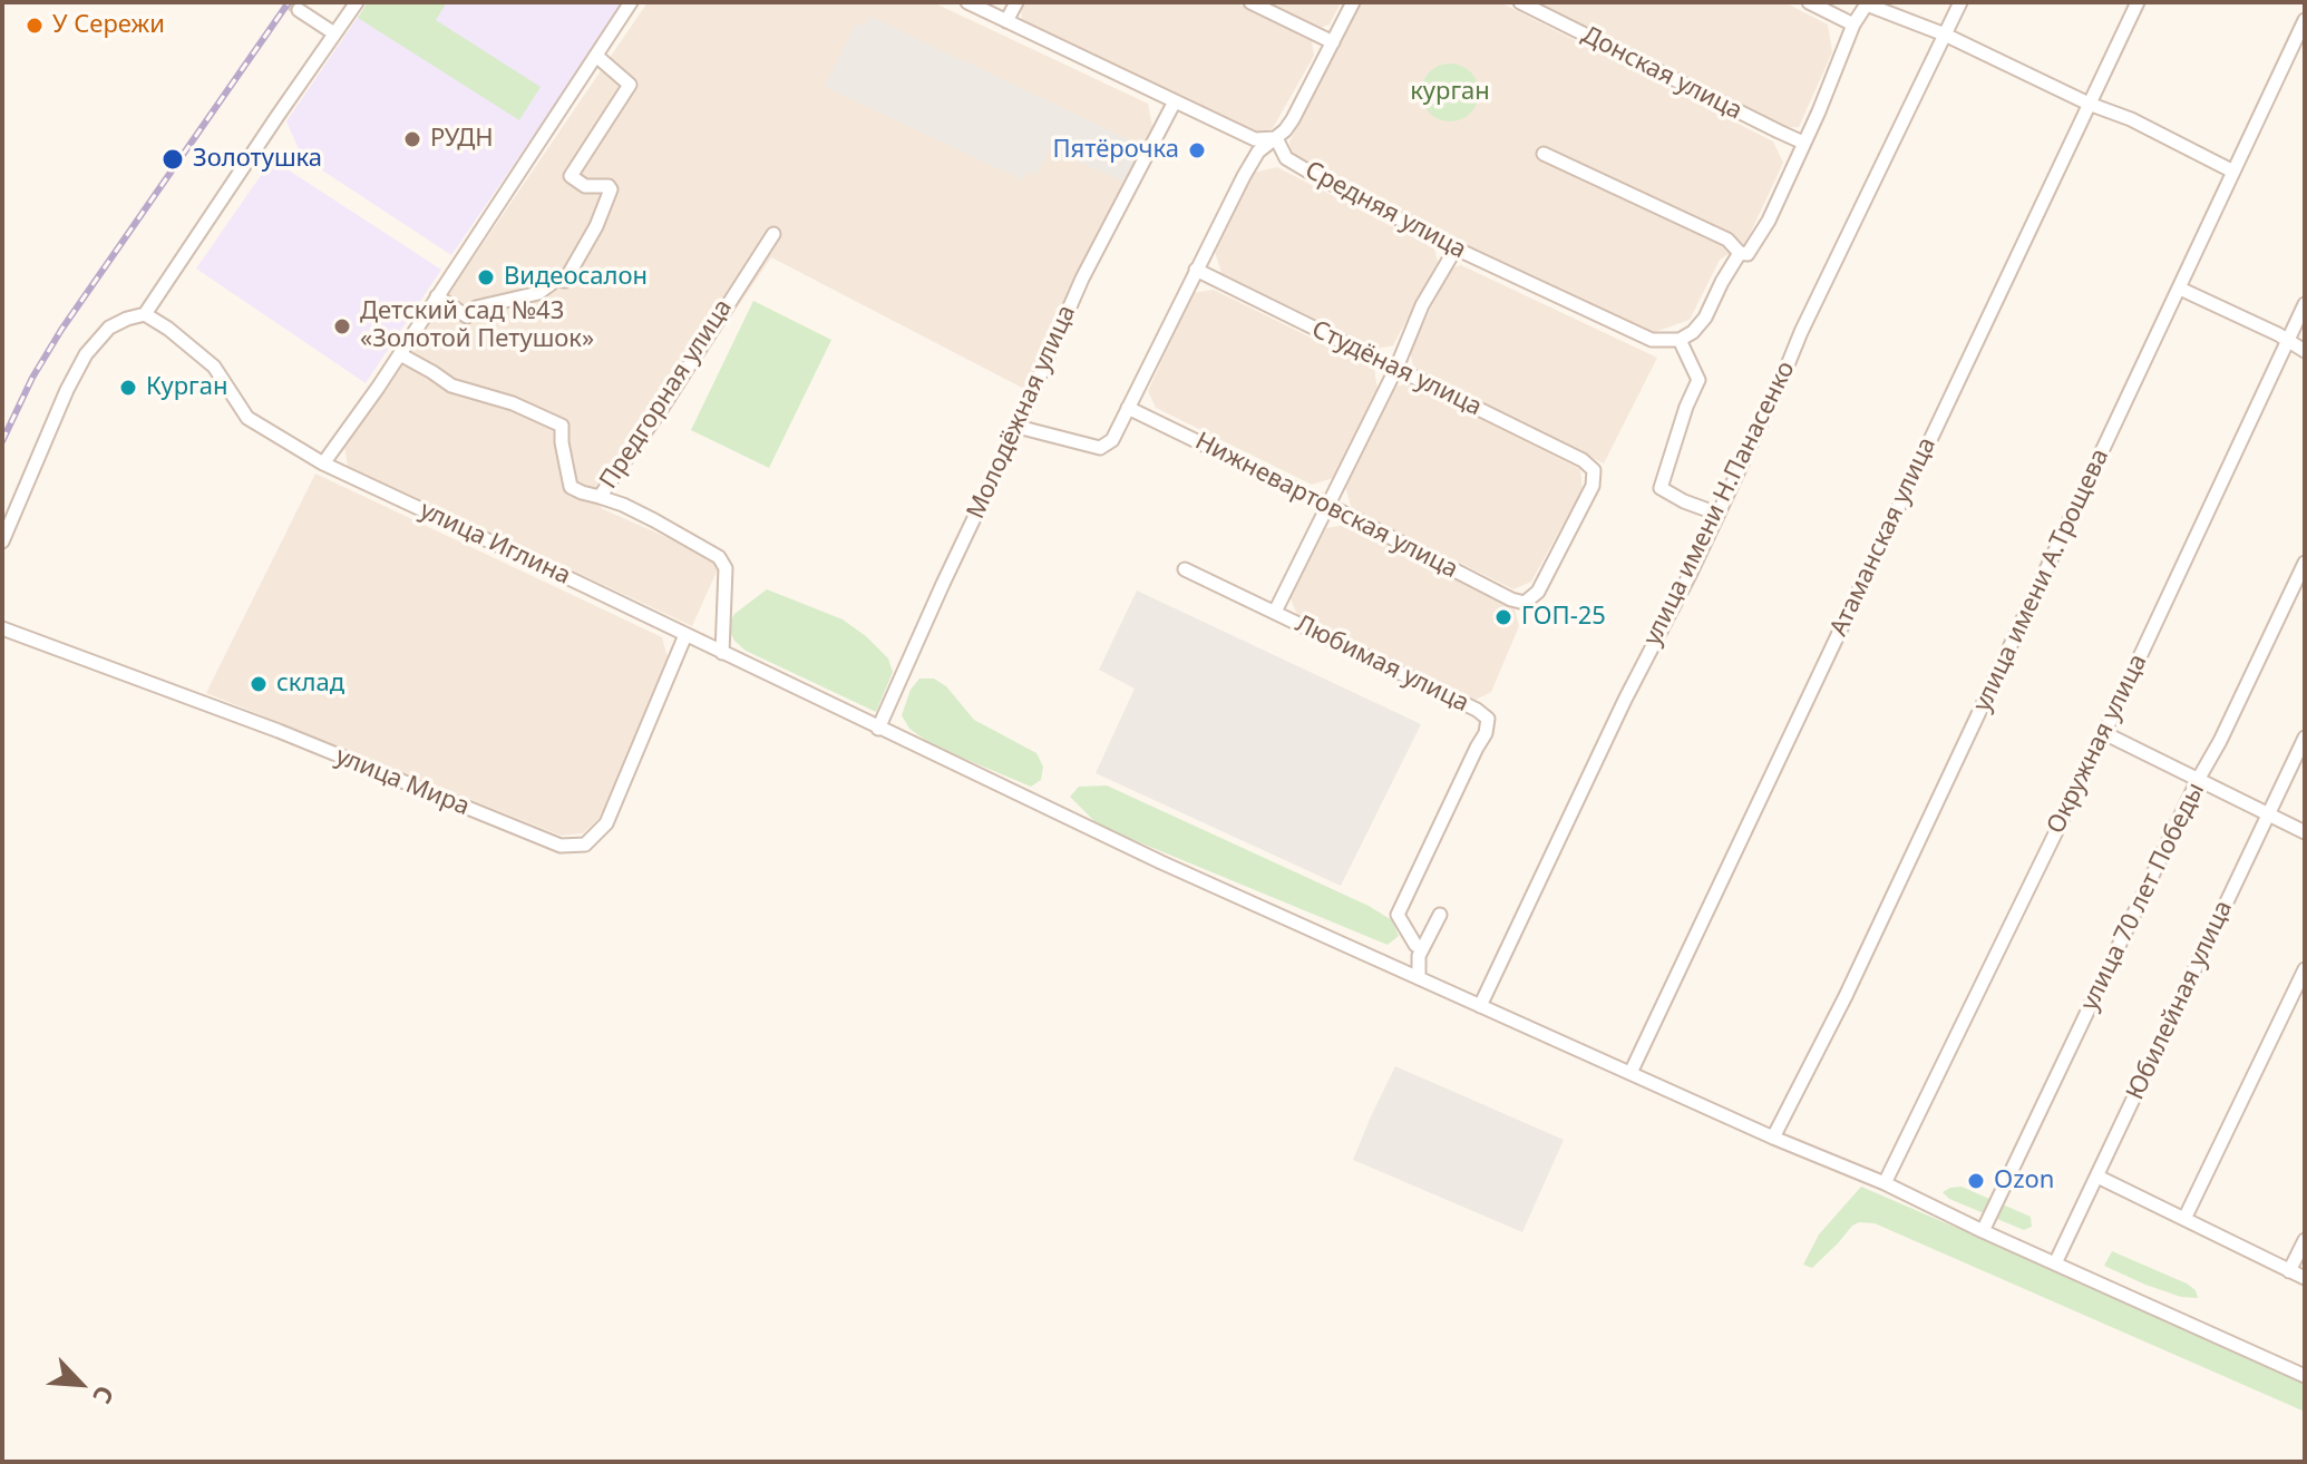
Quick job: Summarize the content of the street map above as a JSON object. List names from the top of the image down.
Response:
{
  "streets": {
    "street": [
      "Донская улица",
      "Средняя улица",
      "Студёная улица",
      "Предгорная улица",
      "Молодёжная улица",
      "улица имени Н.Панасенко",
      "Нижневартовская улица",
      "Атаманская улица",
      "улица Иглина",
      "улица имени А.Трощева",
      "Любимая улица",
      "Окружная улица",
      "улица Мира",
      "улица 70 лет Победы",
      "Юбилейная улица"
    ]
  },
  "crossings": [
    ["Студёная улица", "Нижневартовская улица"],
    ["Предгорная улица", "улица Иглина"],
    ["Молодёжная улица", "улица Иглина"],
    ["улица имени Н.Панасенко", "улица Иглина"],
    ["Атаманская улица", "улица Иглина"],
    ["улица Иглина", "улица имени А.Трощева"],
    ["улица Иглина", "Окружная улица"],
    ["улица Иглина", "улица Мира"],
    ["улица Иглина", "улица 70 лет Победы"],
    ["улица Иглина", "Юбилейная улица"]
  ],
  "parks": ["курган"],
  "places": [
    "У Сережи",
    "РУДН",
    "Пятёрочка",
    "Золотушка",
    "Видеосалон",
    "Детский сад №43 «Золотой Петушок»",
    "Курган",
    "ГОП-25",
    "склад",
    "Ozon"
  ],
  "north": "bottom right"
}
